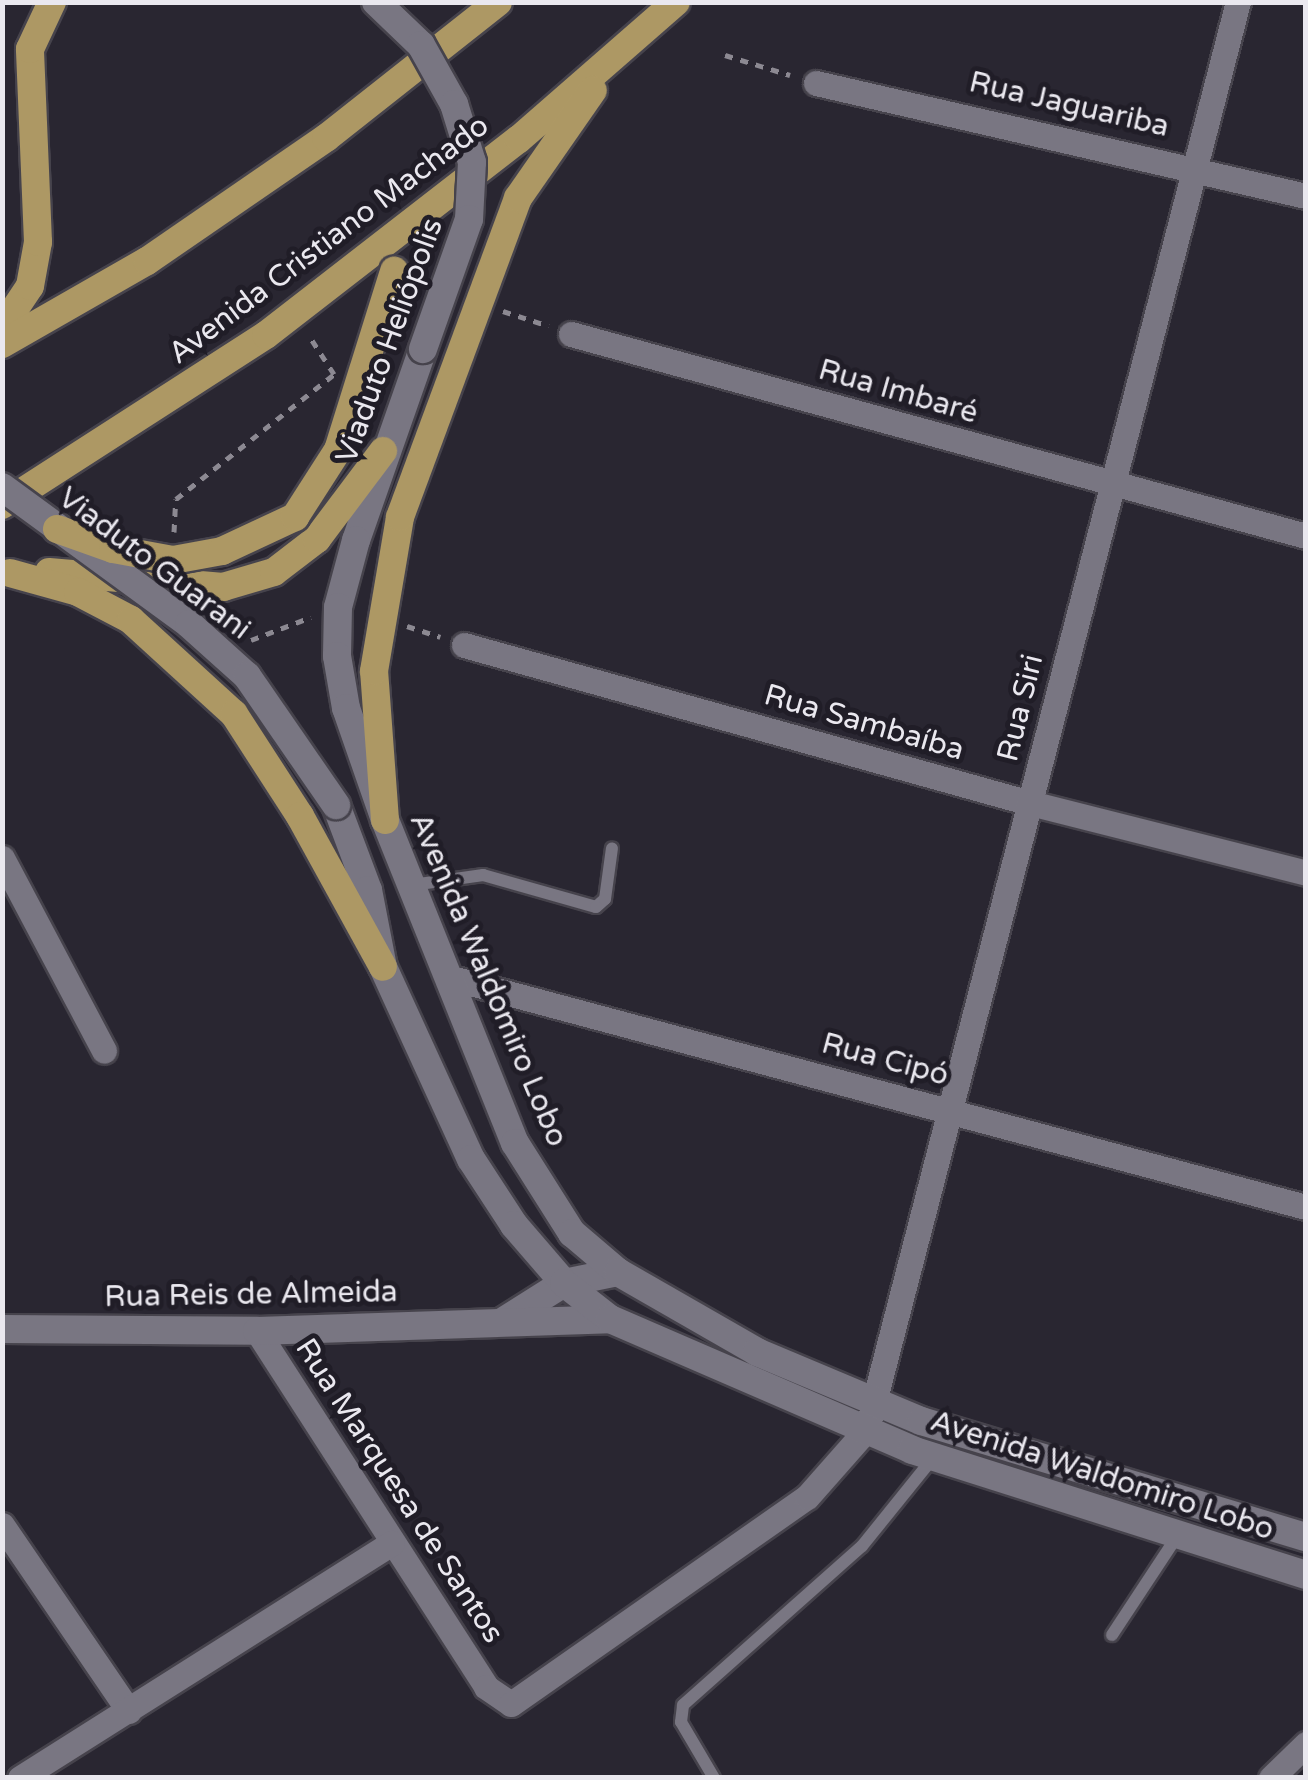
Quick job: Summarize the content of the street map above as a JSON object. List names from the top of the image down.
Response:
{
  "streets": {
    "highway": ["Avenida Cristiano Machado"],
    "main road": [
      "Viaduto Heliópolis",
      "Viaduto Guarani",
      "Avenida Waldomiro Lobo",
      "Rua Reis de Almeida"
    ],
    "street": [
      "Rua Jaguariba",
      "Rua Imbaré",
      "Rua Siri",
      "Rua Sambaíba",
      "Rua Cipó",
      "Rua Marquesa de Santos"
    ]
  },
  "crossings": [
    ["Rua Jaguariba", "Rua Siri"],
    ["Viaduto Heliópolis", "Avenida Waldomiro Lobo"],
    ["Rua Imbaré", "Rua Siri"],
    ["Viaduto Guarani", "Avenida Waldomiro Lobo"],
    ["Rua Siri", "Rua Sambaíba"],
    ["Rua Siri", "Avenida Waldomiro Lobo"],
    ["Rua Siri", "Rua Cipó"],
    ["Rua Siri", "Rua Marquesa de Santos"],
    ["Avenida Waldomiro Lobo", "Rua Cipó"],
    ["Avenida Waldomiro Lobo", "Rua Reis de Almeida"],
    ["Avenida Waldomiro Lobo", "Rua Marquesa de Santos"],
    ["Rua Reis de Almeida", "Rua Marquesa de Santos"]
  ]
}
